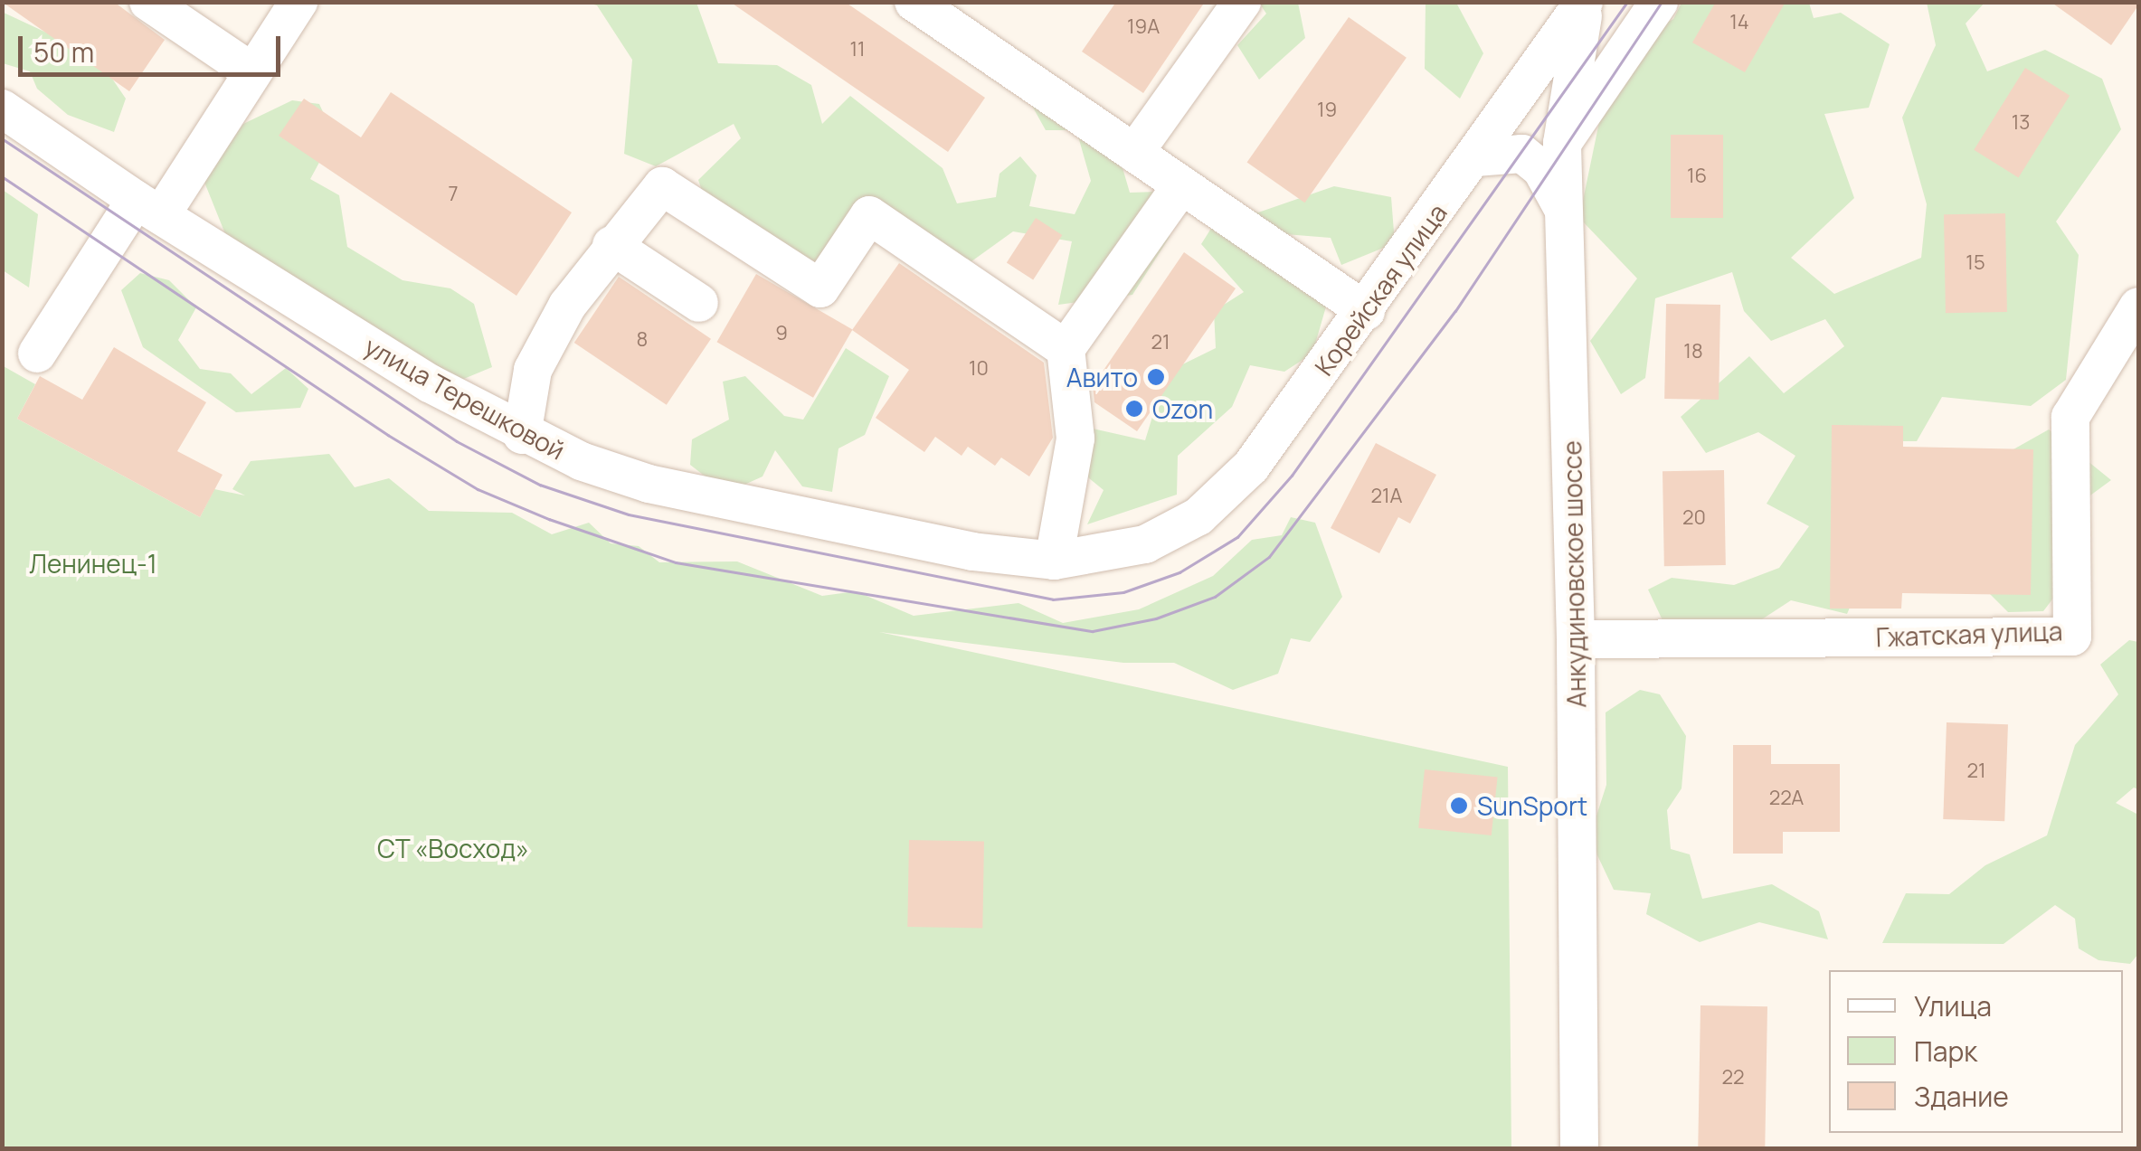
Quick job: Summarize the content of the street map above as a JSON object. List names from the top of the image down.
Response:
{
  "streets": {
    "street": [
      "Корейская улица",
      "улица Терешковой",
      "Анкудиновское шоссе",
      "Гжатская улица"
    ]
  },
  "crossings": [
    ["Корейская улица", "улица Терешковой"],
    ["Корейская улица", "Анкудиновское шоссе"],
    ["Анкудиновское шоссе", "Гжатская улица"]
  ],
  "parks": ["Ленинец-1", "СТ «Восход»"],
  "places": ["Авито", "Ozon", "SunSport"],
  "house_numbers": [
    "14",
    "19А",
    "11",
    "19",
    "13",
    "16",
    "7",
    "15",
    "9",
    "8",
    "21",
    "18",
    "10",
    "21А",
    "20",
    "21",
    "22А",
    "22"
  ],
  "legend": ["Улица", "Парк", "Здание"],
  "scale_bar": "50 m"
}
